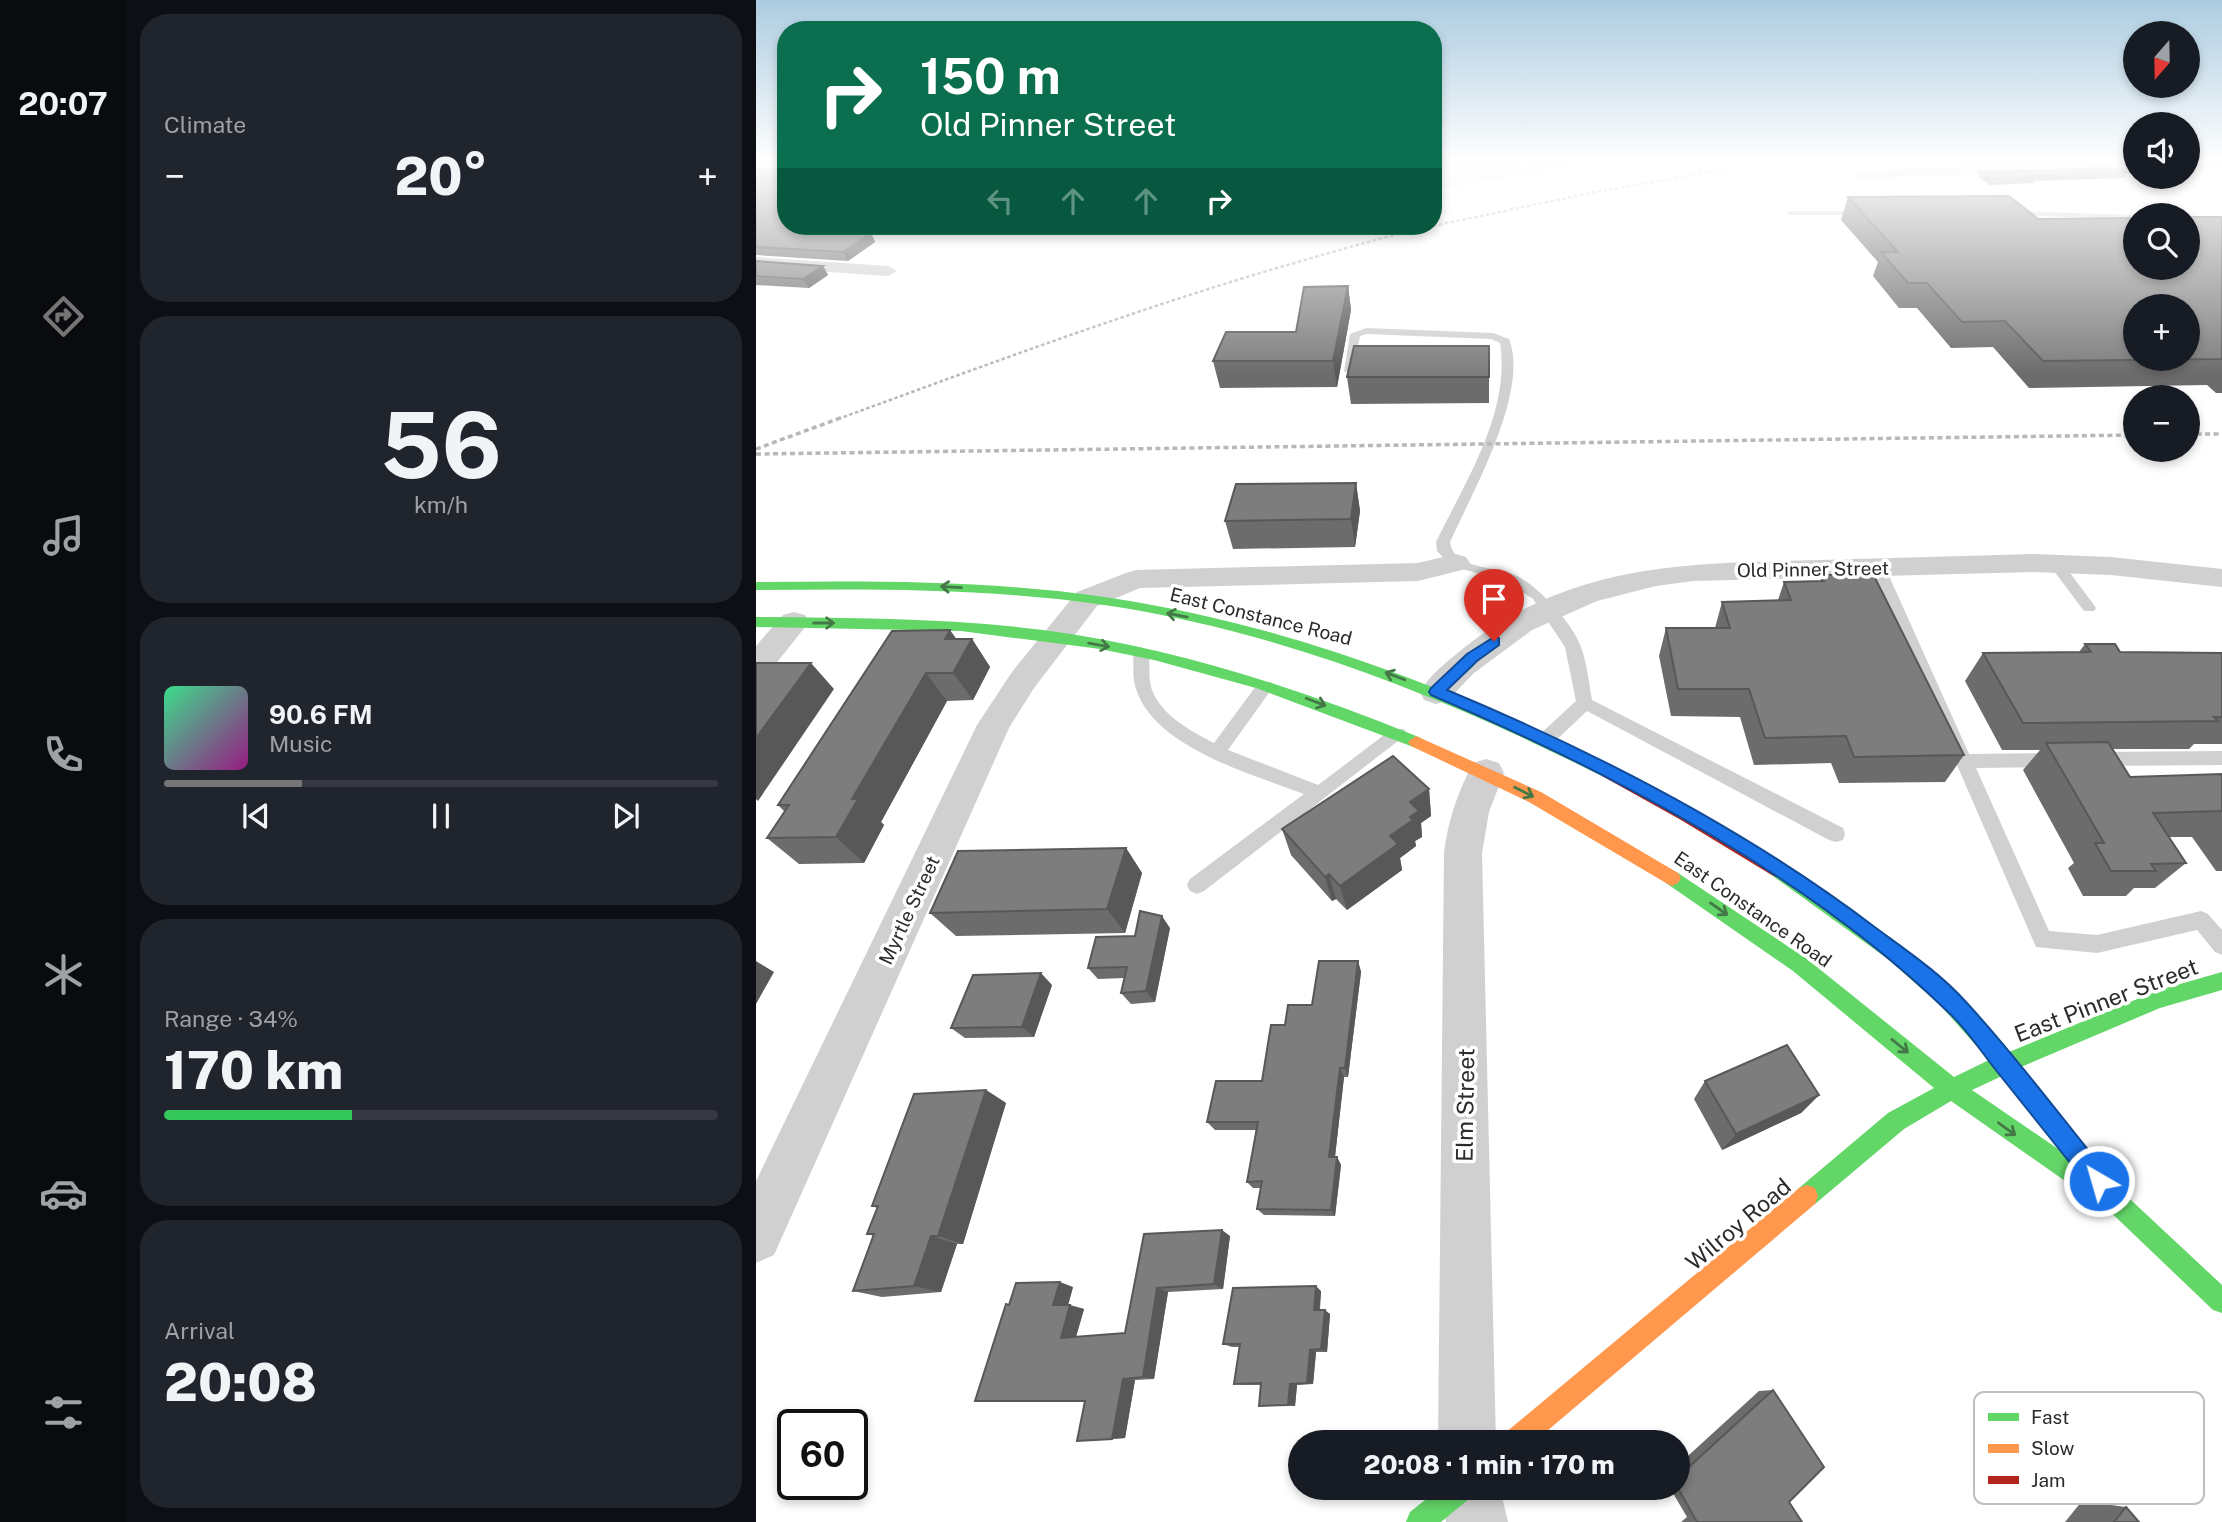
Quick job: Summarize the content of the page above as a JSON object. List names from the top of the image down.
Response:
{
  "streets": {
    "main road": ["East Constance Road", "East Pinner Street", "Wilroy Road"],
    "street": ["Old Pinner Street", "Myrtle Street", "Elm Street"]
  },
  "crossings": [
    ["Old Pinner Street", "East Constance Road"],
    ["East Constance Road", "Myrtle Street"],
    ["East Constance Road", "East Pinner Street"],
    ["East Constance Road", "Elm Street"],
    ["East Constance Road", "Wilroy Road"],
    ["East Pinner Street", "Wilroy Road"]
  ],
  "legend": ["Fast", "Slow", "Jam"],
  "north": "bottom",
  "page": {
    "tabs": "20:07",
    "tile": [
      "Climate",
      ["56", "km/h"],
      ["Range · 34%", "170 km"],
      ["Arrival", "20:08"]
    ],
    "map_buttons": ["+", "−"],
    "turn": ["150 m", "Old Pinner Street"],
    "heat": ["−", "20°", "+"],
    "song": ["90.6 FM", "Music"],
    "limit": "60",
    "trip": "20:08 · 1 min · 170 m"
  }
}
